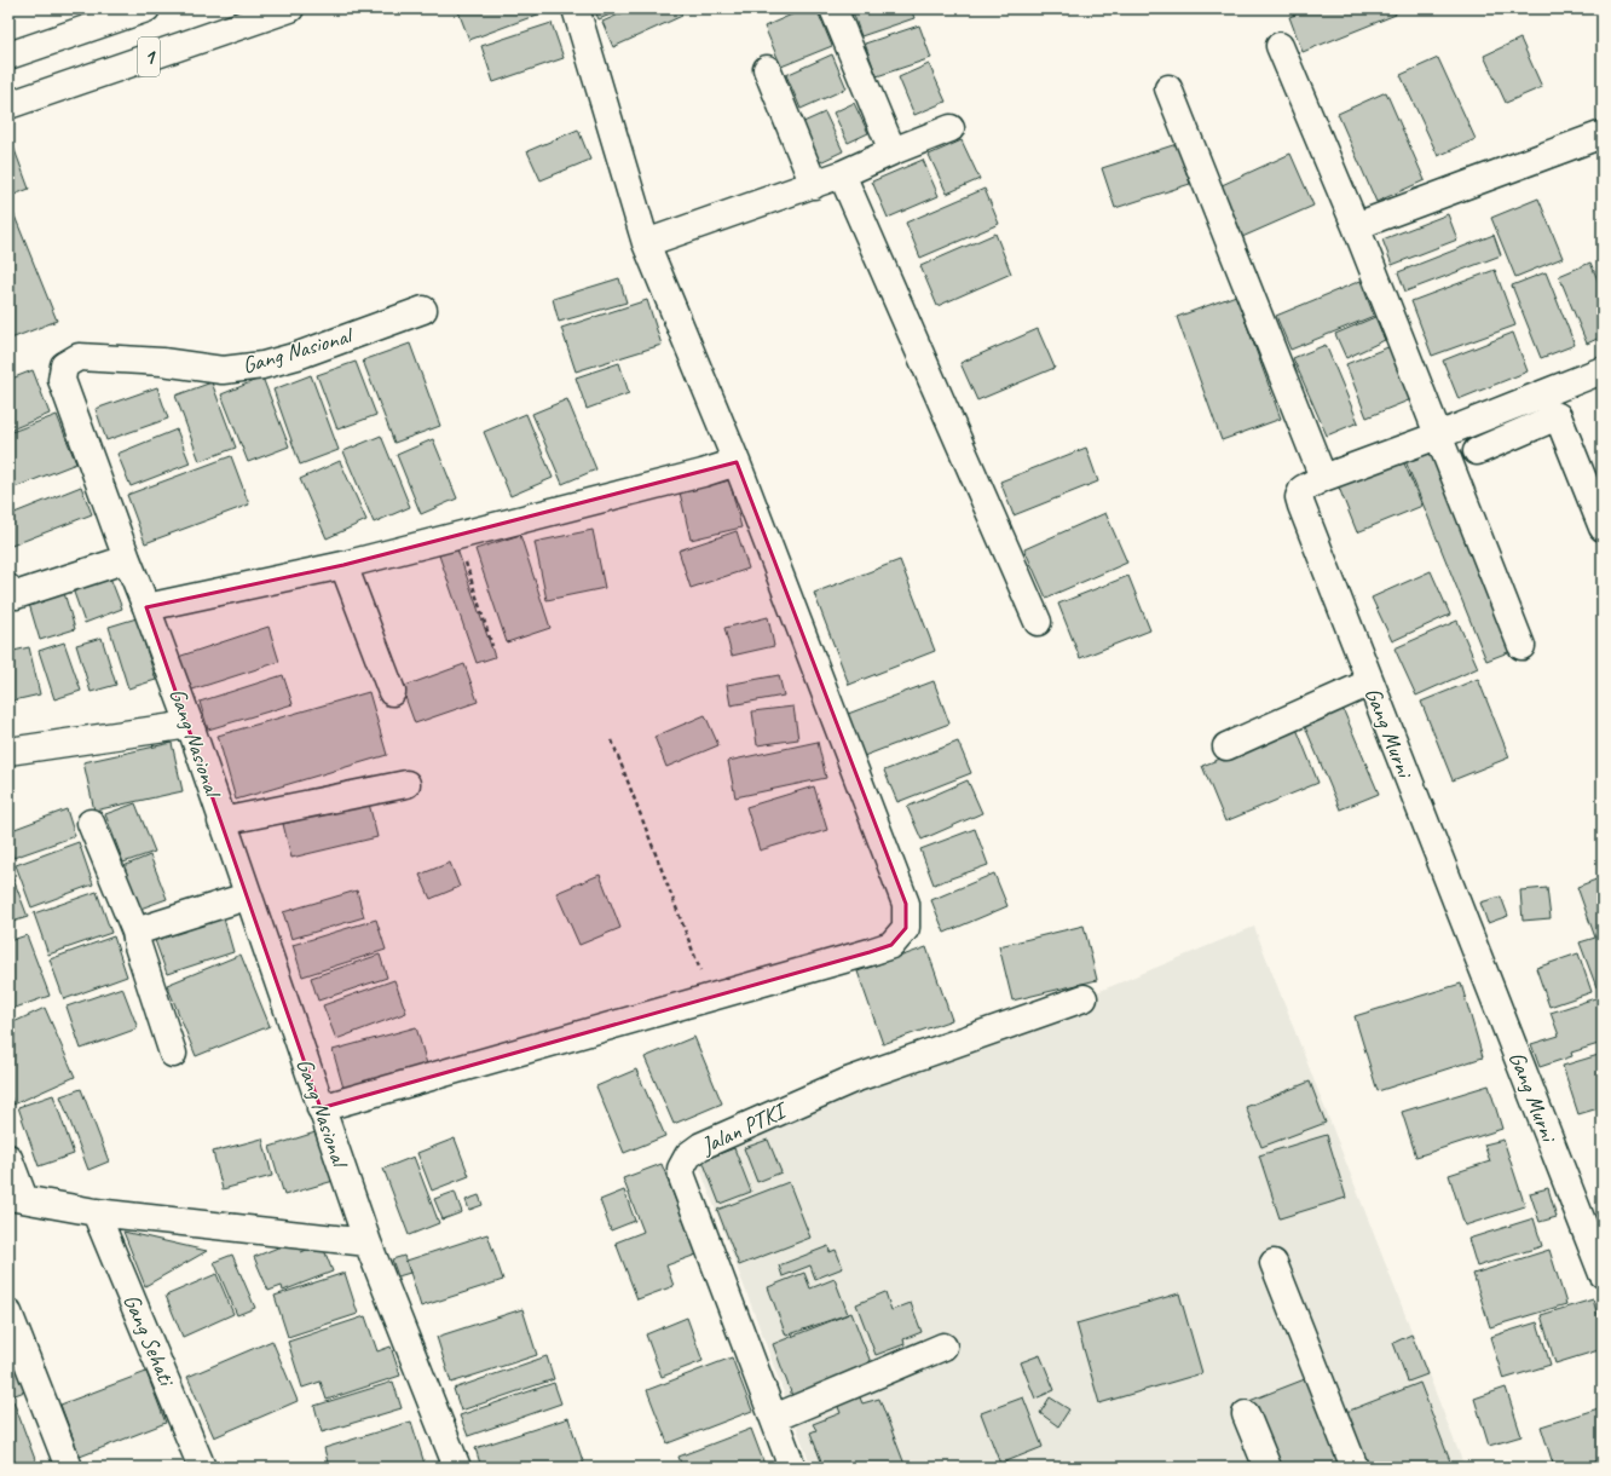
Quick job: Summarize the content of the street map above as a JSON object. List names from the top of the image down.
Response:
{
  "streets": {
    "main road": [
      "1",
      "Gang Nasional",
      "Gang Murni",
      "Jalan PTKI",
      "Gang Sehati"
    ]
  }
}
